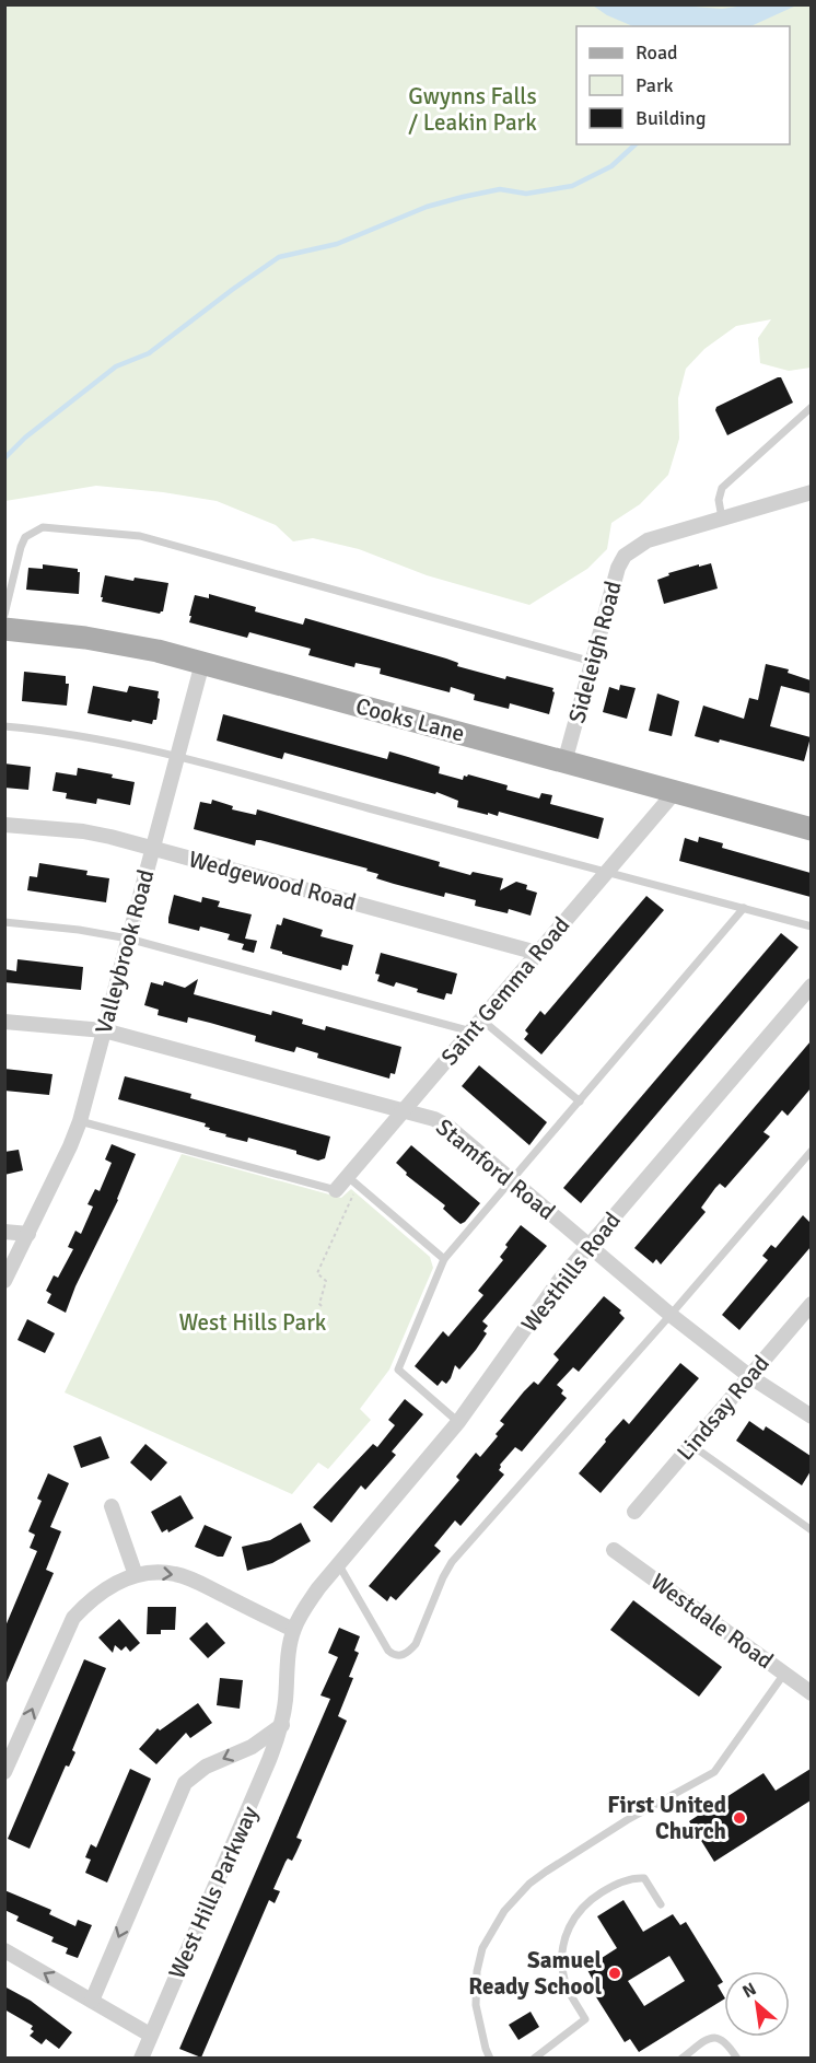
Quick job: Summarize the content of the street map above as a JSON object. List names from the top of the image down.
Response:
{
  "streets": {
    "main road": ["Cooks Lane"],
    "street": [
      "Sideleigh Road",
      "Wedgewood Road",
      "Valleybrook Road",
      "Saint Gemma Road",
      "Stamford Road",
      "Westhills Road",
      "Lindsay Road",
      "Westdale Road",
      "West Hills Parkway"
    ]
  },
  "crossings": [
    ["Sideleigh Road", "Cooks Lane"],
    ["Cooks Lane", "Valleybrook Road"],
    ["Cooks Lane", "Saint Gemma Road"],
    ["Wedgewood Road", "Valleybrook Road"],
    ["Wedgewood Road", "Saint Gemma Road"],
    ["Valleybrook Road", "Stamford Road"],
    ["Saint Gemma Road", "Stamford Road"],
    ["Stamford Road", "Westhills Road"],
    ["Stamford Road", "Lindsay Road"],
    ["Westhills Road", "West Hills Parkway"]
  ],
  "parks": ["Gwynns Falls / Leakin Park", "West Hills Park"],
  "places": ["First United Church", "Samuel Ready School"],
  "legend": ["Road", "Park", "Building"],
  "north": "top left"
}
